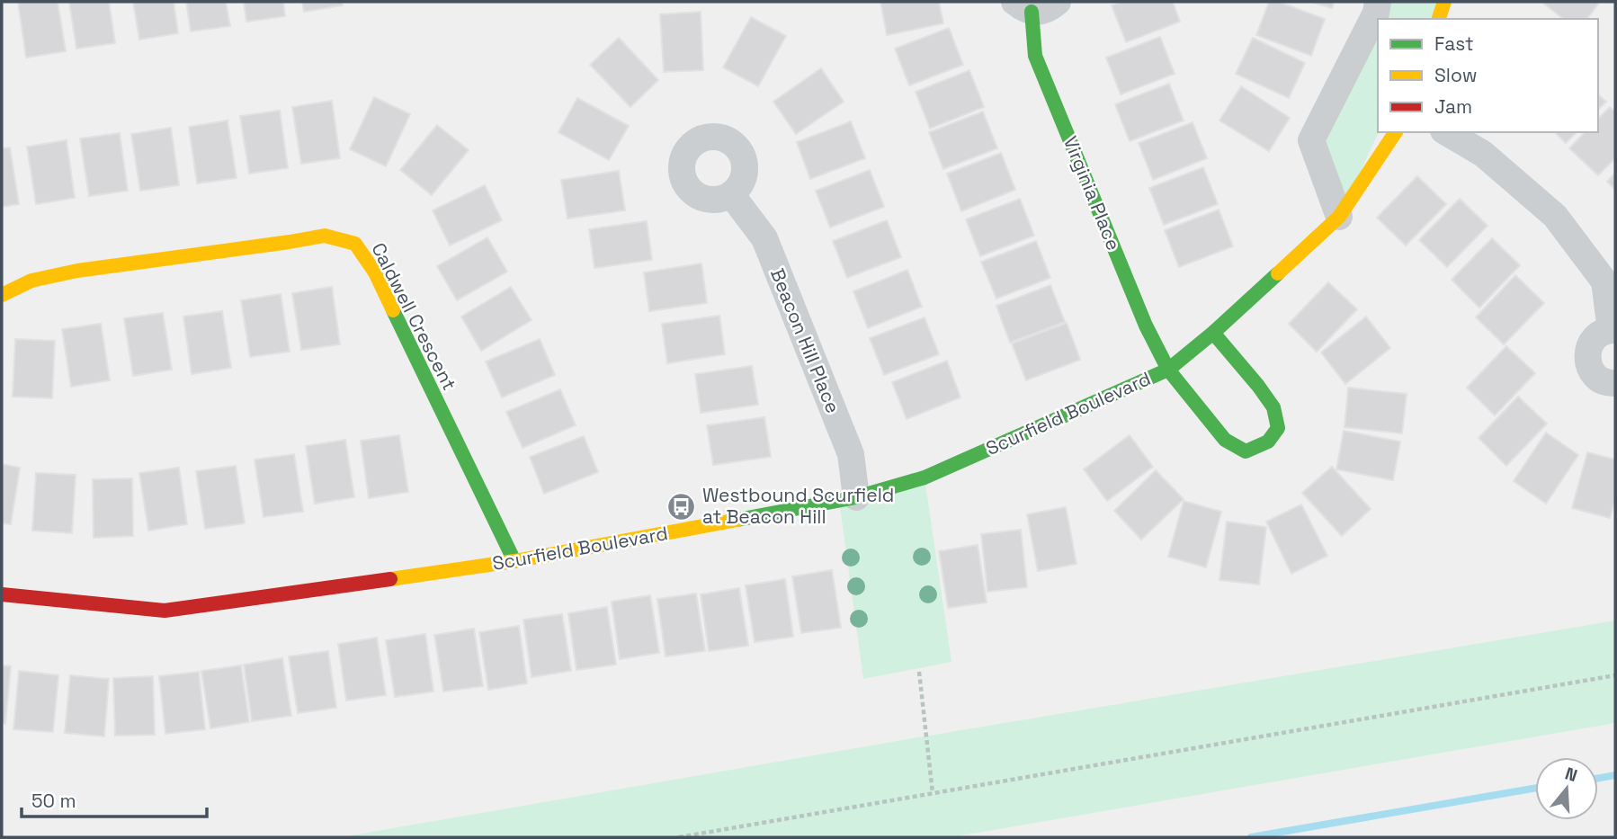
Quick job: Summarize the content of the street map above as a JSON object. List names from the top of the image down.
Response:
{
  "streets": {
    "street": [
      "Virginia Place",
      "Caldwell Crescent",
      "Beacon Hill Place",
      "Scurfield Boulevard"
    ]
  },
  "crossings": [
    ["Virginia Place", "Scurfield Boulevard"],
    ["Caldwell Crescent", "Scurfield Boulevard"],
    ["Beacon Hill Place", "Scurfield Boulevard"]
  ],
  "places": {
    "bus stop": ["Westbound Scurfield at Beacon Hill"]
  },
  "legend": ["Fast", "Slow", "Jam"],
  "scale_bar": "50 m",
  "north": "top"
}
